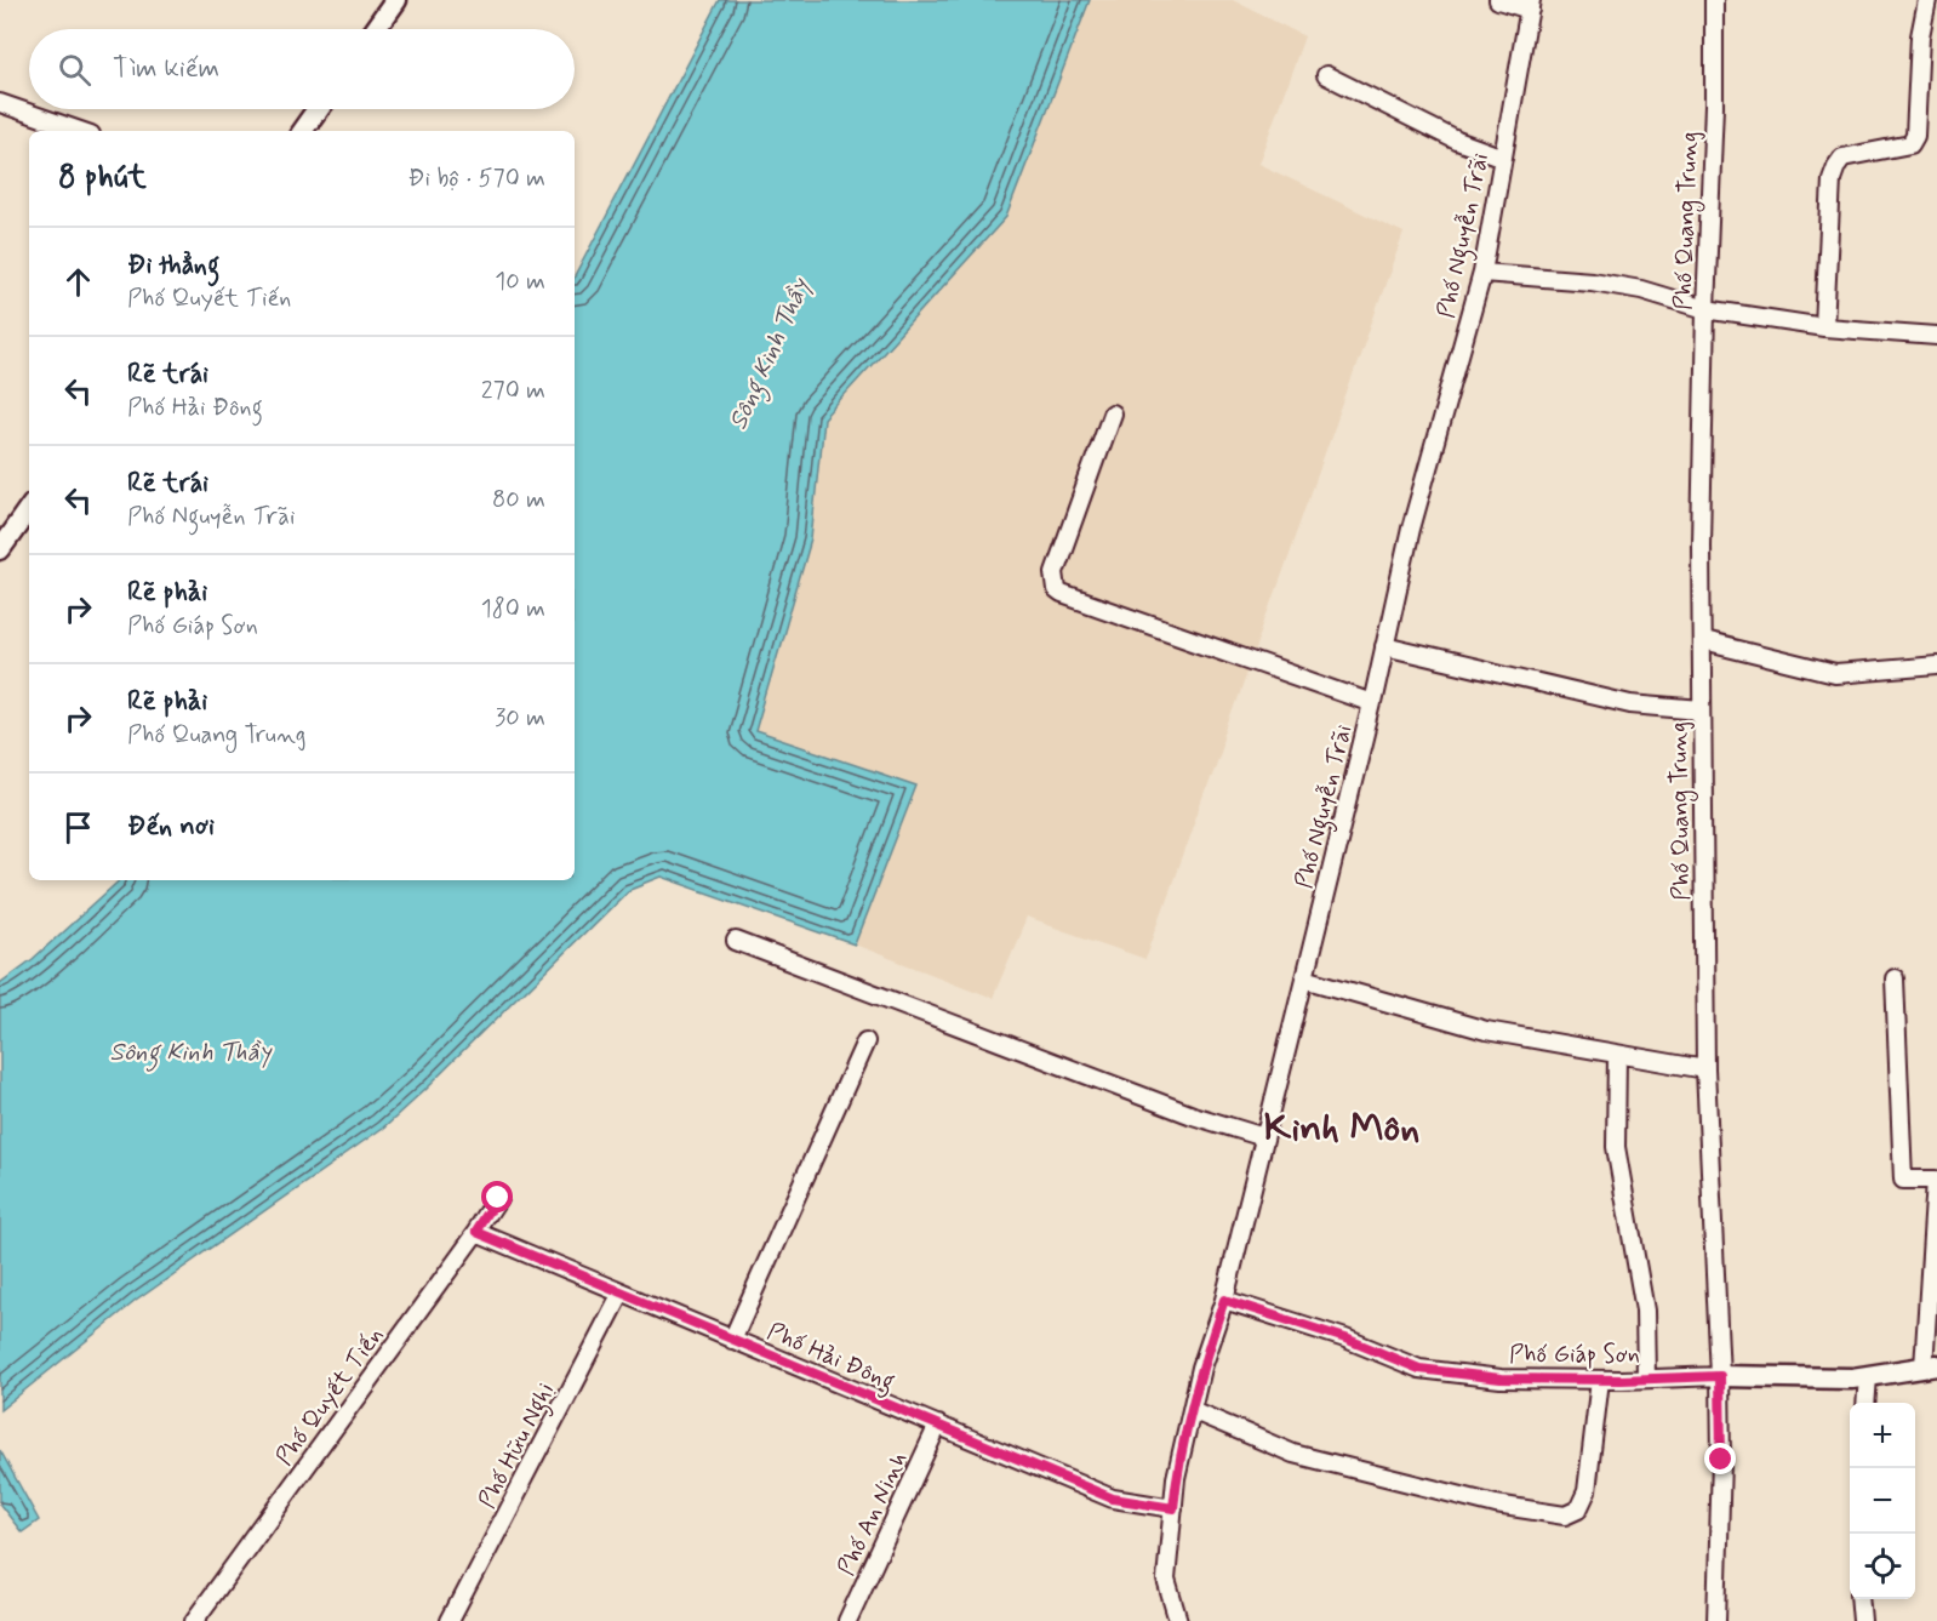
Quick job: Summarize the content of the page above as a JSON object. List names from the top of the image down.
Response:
{
  "streets": {
    "street": [
      "Phố Quang Trung",
      "Phố Nguyễn Trãi",
      "Phố Giáp Sơn",
      "Phố Hải Đông",
      "Phố Quyết Tiến",
      "Phố Hữu Nghị",
      "Phố An Ninh"
    ]
  },
  "crossings": [
    ["Phố Quang Trung", "Phố Giáp Sơn"],
    ["Phố Nguyễn Trãi", "Phố Giáp Sơn"],
    ["Phố Nguyễn Trãi", "Phố Hải Đông"],
    ["Phố Hải Đông", "Phố Quyết Tiến"],
    ["Phố Hải Đông", "Phố Hữu Nghị"],
    ["Phố Hải Đông", "Phố An Ninh"]
  ],
  "districts": ["Kinh Môn"],
  "water": ["Sông Kinh Thầy"],
  "page": {
    "search": "Tìm kiếm",
    "heading": ["8 phút", "Đi bộ · 570 m"],
    "list": [
      ["Đi thẳng", "Phố Quyết Tiến", "10 m"],
      ["Rẽ trái", "Phố Hải Đông", "270 m"],
      ["Rẽ trái", "Phố Nguyễn Trãi", "80 m"],
      ["Rẽ phải", "Phố Giáp Sơn", "180 m"],
      ["Rẽ phải", "Phố Quang Trung", "30 m"],
      "Đến nơi"
    ],
    "map_buttons": ["+", "−"]
  }
}
